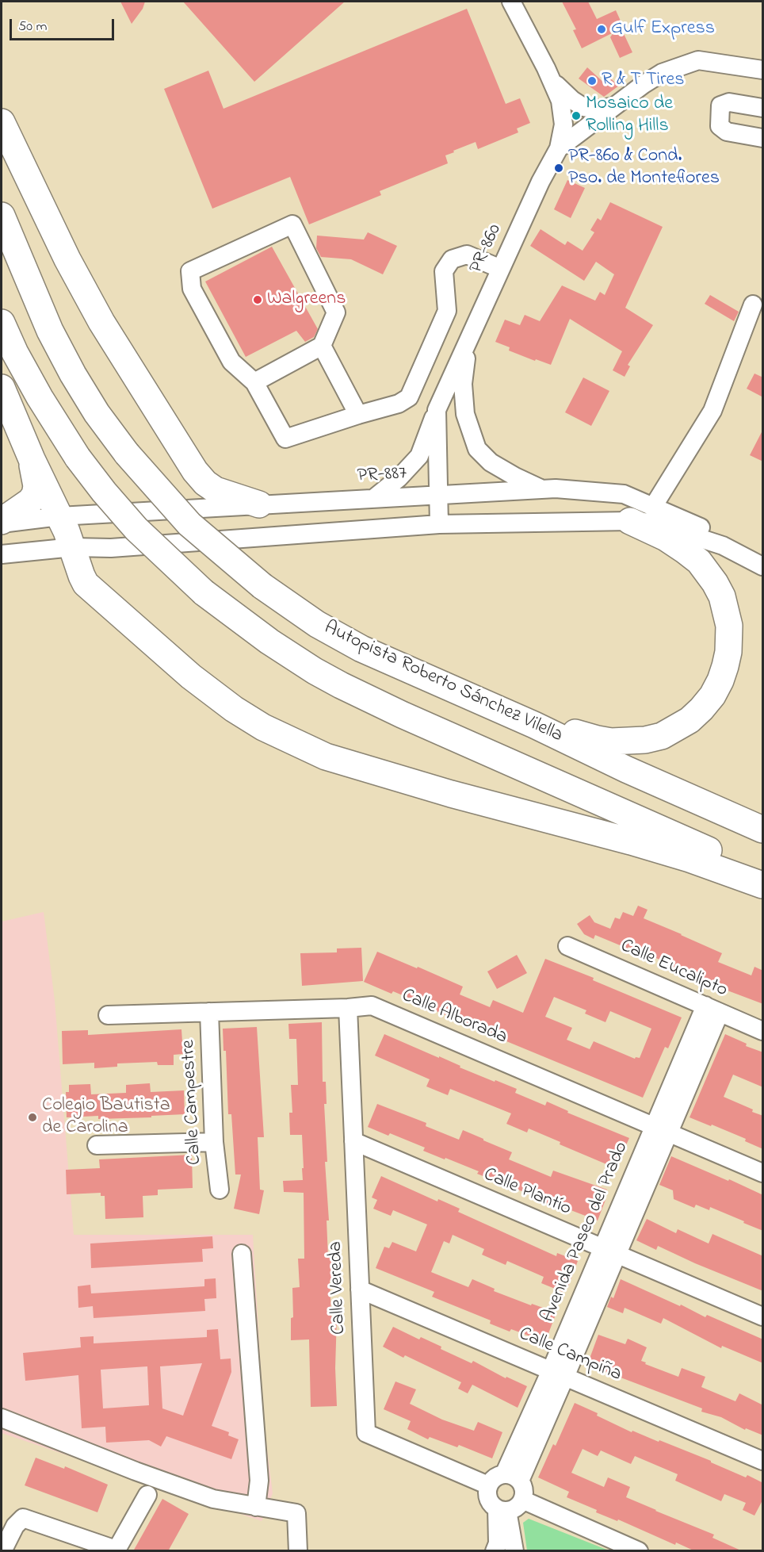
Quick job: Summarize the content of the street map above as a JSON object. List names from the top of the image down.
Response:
{
  "streets": {
    "highway": ["Autopista Roberto Sánchez Vilella"],
    "street": [
      "PR-860",
      "PR-887",
      "Calle Eucalipto",
      "Calle Alborada",
      "Calle Campestre",
      "Calle Plantío",
      "Avenida Paseo del Prado",
      "Calle Vereda",
      "Calle Campiña"
    ]
  },
  "crossings": [
    ["PR-860", "PR-887"],
    ["Calle Eucalipto", "Avenida Paseo del Prado"],
    ["Calle Alborada", "Calle Campestre"],
    ["Calle Alborada", "Avenida Paseo del Prado"],
    ["Calle Alborada", "Calle Vereda"],
    ["Calle Plantío", "Avenida Paseo del Prado"],
    ["Calle Plantío", "Calle Vereda"],
    ["Avenida Paseo del Prado", "Calle Vereda"],
    ["Avenida Paseo del Prado", "Calle Campiña"],
    ["Calle Vereda", "Calle Campiña"]
  ],
  "places": [
    "Gulf Express",
    "R & T Tires",
    "Mosaico de Rolling Hills",
    "PR-860 & Cond. Pso. de Monteflores",
    "Walgreens",
    "Colegio Bautista de Carolina"
  ],
  "scale_bar": "50 m"
}
